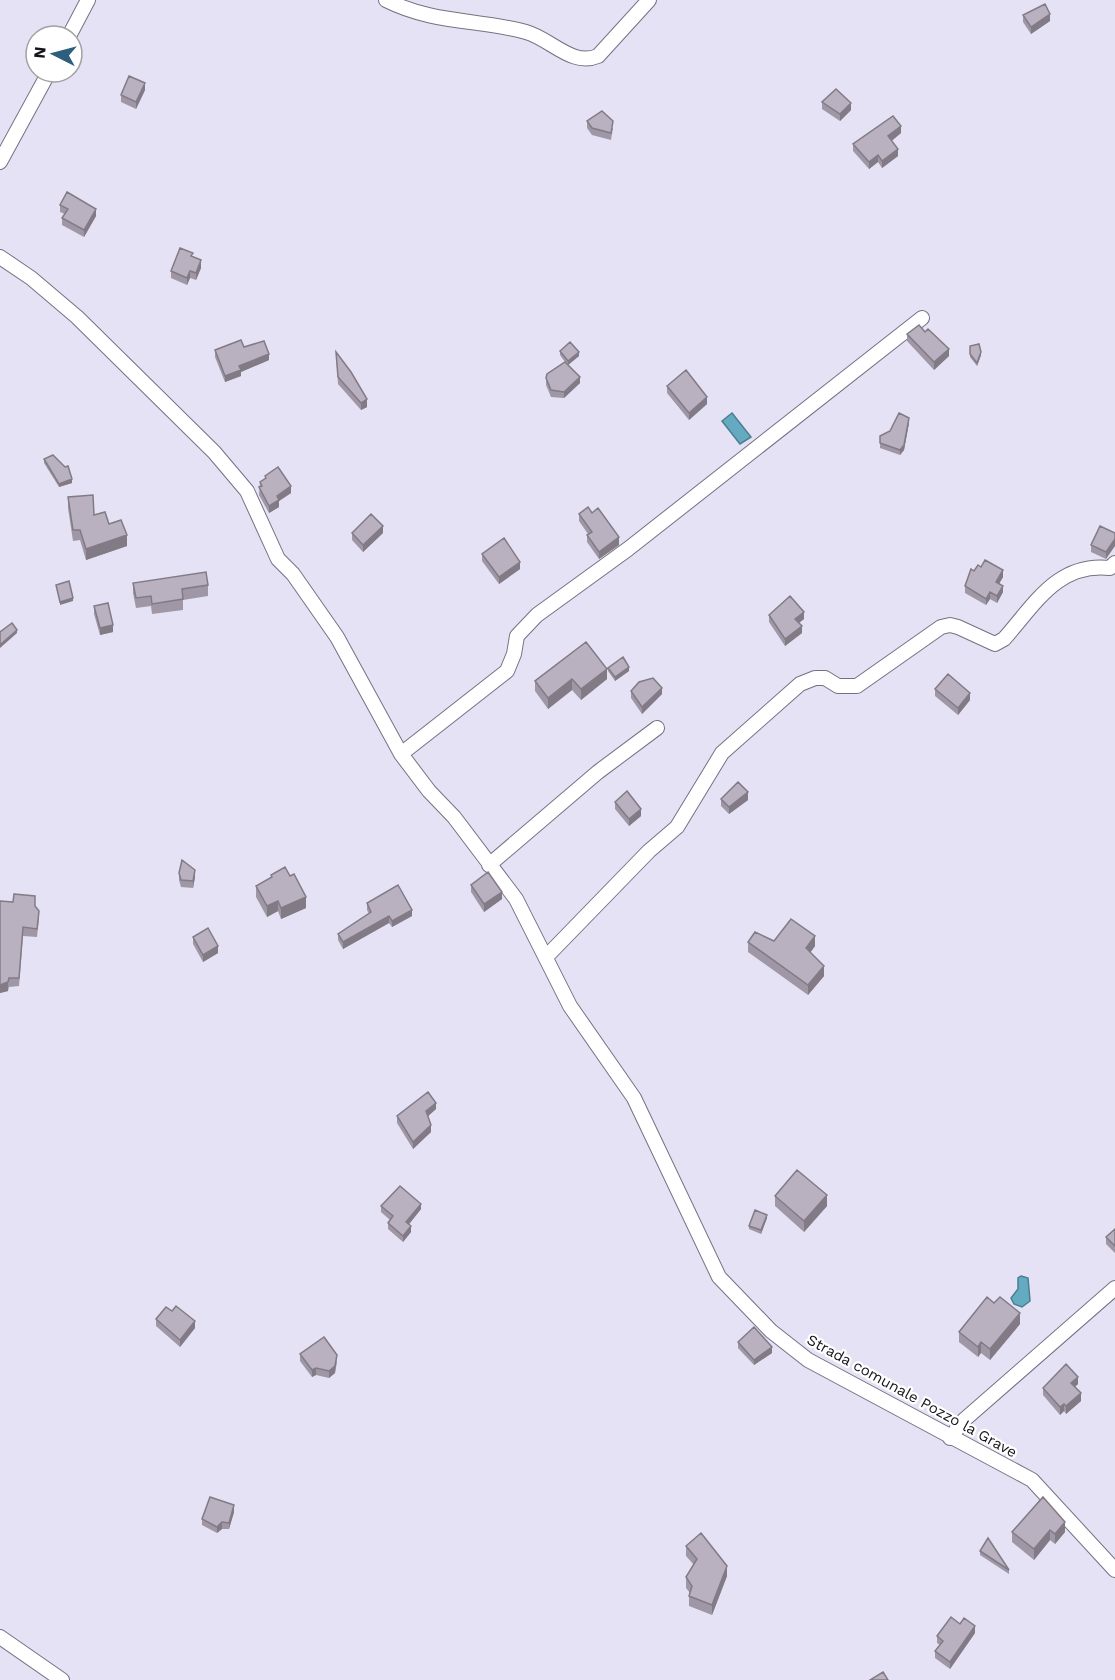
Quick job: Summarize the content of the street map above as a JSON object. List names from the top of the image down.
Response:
{
  "streets": {
    "street": ["Strada comunale Pozzo la Grave"]
  },
  "north": "left"
}
